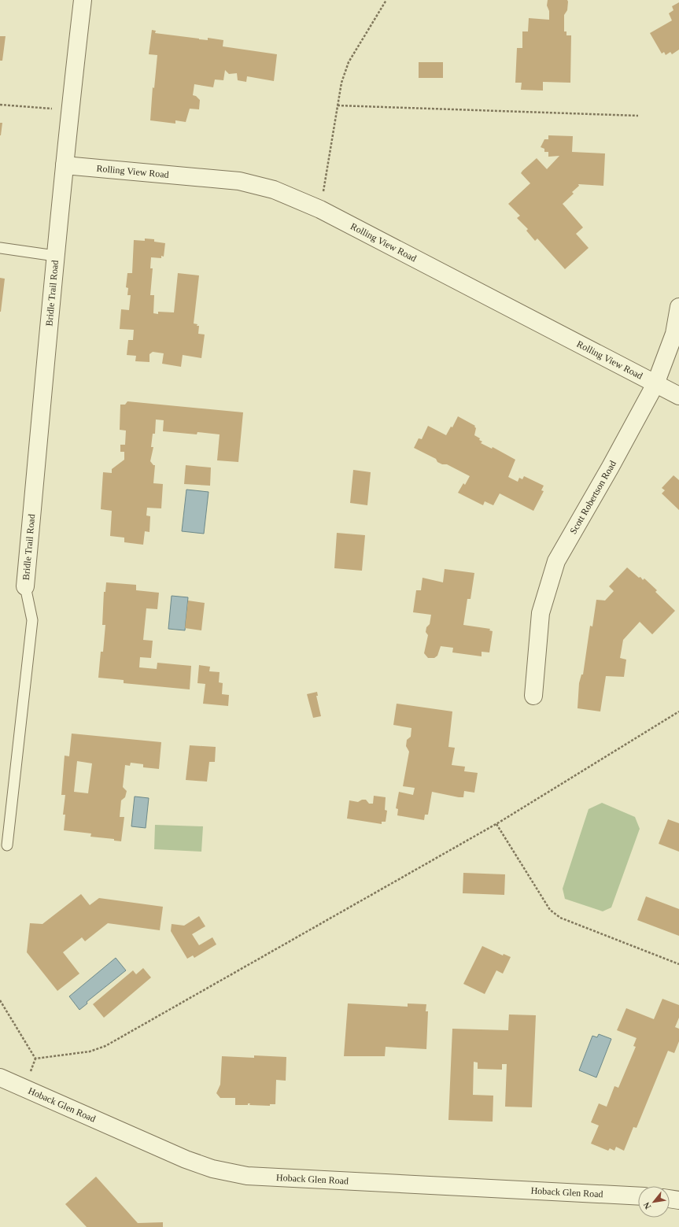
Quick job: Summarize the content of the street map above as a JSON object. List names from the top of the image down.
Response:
{
  "streets": {
    "street": [
      "Rolling View Road",
      "Bridle Trail Road",
      "Scott Robertson Road",
      "Hoback Glen Road"
    ]
  },
  "crossings": [
    ["Rolling View Road", "Bridle Trail Road"],
    ["Rolling View Road", "Scott Robertson Road"]
  ],
  "north": "bottom left"
}
